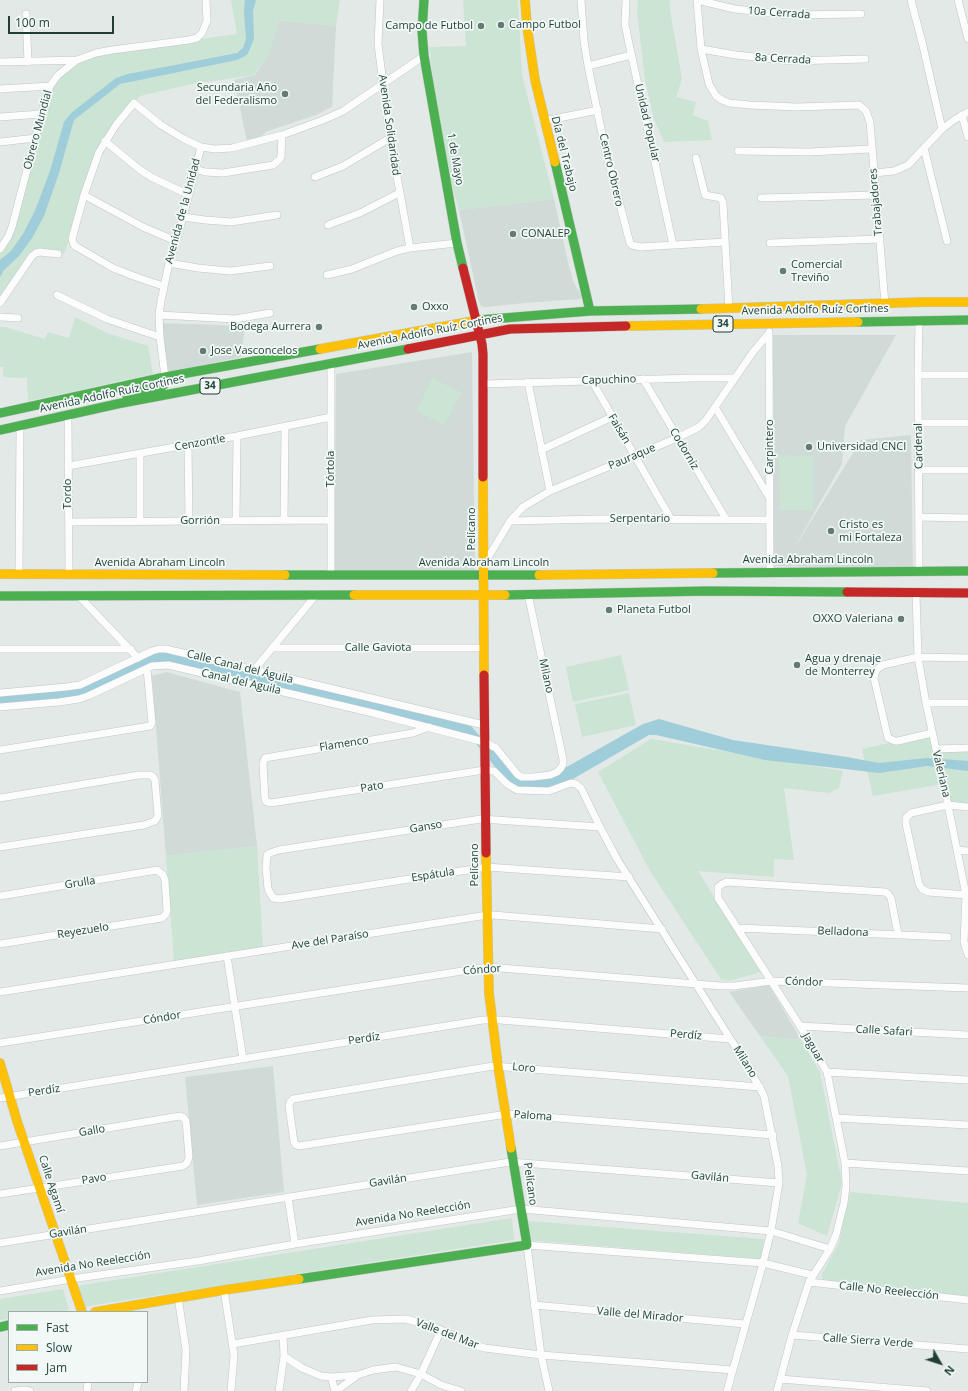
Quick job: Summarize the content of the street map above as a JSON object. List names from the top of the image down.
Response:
{
  "streets": {
    "main road": [
      "Día del Trabajo",
      "1 de Mayo",
      "Avenida Adolfo Ruíz Cortines",
      "34",
      "Pelícano",
      "Avenida Abraham Lincoln",
      "Calle Agamí"
    ],
    "street": [
      "10a Cerrada",
      "8a Cerrada",
      "Unidad Popular",
      "Avenida Solidaridad",
      "Obrero Mundial",
      "Centro Obrero",
      "Trabajadores",
      "Avenida de la Unidad",
      "Capuchino",
      "Faisán",
      "Cenzontle",
      "Cardenal",
      "Carpintero",
      "Codorniz",
      "Pauraque",
      "Tórtola",
      "Tordo",
      "Serpentario",
      "Gorrión",
      "Calle Gaviota",
      "Calle Canal del Águila",
      "Milano",
      "Canal del Aguila",
      "Flamenco",
      "Valeriana",
      "Pato",
      "Ganso",
      "Espátula",
      "Grulla",
      "Reyezuelo",
      "Belladona",
      "Ave del Paraíso",
      "Cóndor",
      "Calle Safari",
      "Perdíz",
      "Jaguar",
      "Loro",
      "Paloma",
      "Gallo",
      "Gavilán",
      "Pavo",
      "Avenida No Reelección",
      "Calle No Reelección",
      "Valle del Mirador",
      "Valle del Mar",
      "Calle Sierra Verde"
    ]
  },
  "crossings": [
    ["8a Cerrada", "Trabajadores"],
    ["Unidad Popular", "Centro Obrero"],
    ["Avenida Solidaridad", "Avenida de la Unidad"],
    ["Día del Trabajo", "Avenida Adolfo Ruíz Cortines"],
    ["1 de Mayo", "Avenida de la Unidad"],
    ["1 de Mayo", "Avenida Adolfo Ruíz Cortines"],
    ["1 de Mayo", "Pelícano"],
    ["Trabajadores", "Avenida Adolfo Ruíz Cortines"],
    ["Avenida de la Unidad", "Avenida Adolfo Ruíz Cortines"],
    ["Avenida Adolfo Ruíz Cortines", "Cardenal"],
    ["Avenida Adolfo Ruíz Cortines", "Carpintero"],
    ["Avenida Adolfo Ruíz Cortines", "Tórtola"],
    ["Avenida Adolfo Ruíz Cortines", "Tordo"],
    ["Avenida Adolfo Ruíz Cortines", "Pelícano"],
    ["Capuchino", "Faisán"],
    ["Capuchino", "Codorniz"],
    ["Capuchino", "Pauraque"],
    ["Capuchino", "Pelícano"],
    ["Faisán", "Pauraque"],
    ["Faisán", "Serpentario"],
    ["Cenzontle", "Tórtola"],
    ["Cenzontle", "Tordo"],
    ["Cardenal", "Avenida Abraham Lincoln"],
    ["Carpintero", "Pauraque"],
    ["Carpintero", "Serpentario"],
    ["Carpintero", "Avenida Abraham Lincoln"],
    ["Codorniz", "Pauraque"],
    ["Codorniz", "Serpentario"],
    ["Pauraque", "Serpentario"],
    ["Pauraque", "Pelícano"],
    ["Pauraque", "Avenida Abraham Lincoln"],
    ["Tórtola", "Gorrión"],
    ["Tórtola", "Avenida Abraham Lincoln"],
    ["Tordo", "Gorrión"],
    ["Tordo", "Avenida Abraham Lincoln"],
    ["Pelícano", "Avenida Abraham Lincoln"],
    ["Pelícano", "Calle Gaviota"],
    ["Pelícano", "Calle Canal del Águila"],
    ["Pelícano", "Milano"],
    ["Pelícano", "Canal del Aguila"],
    ["Pelícano", "Pato"],
    ["Pelícano", "Ganso"],
    ["Pelícano", "Espátula"],
    ["Pelícano", "Ave del Paraíso"],
    ["Pelícano", "Cóndor"],
    ["Pelícano", "Perdíz"],
    ["Pelícano", "Loro"],
    ["Pelícano", "Paloma"],
    ["Pelícano", "Gavilán"],
    ["Pelícano", "Avenida No Reelección"],
    ["Pelícano", "Valle del Mirador"],
    ["Pelícano", "Valle del Mar"],
    ["Milano", "Canal del Aguila"],
    ["Milano", "Pato"],
    ["Milano", "Ganso"],
    ["Milano", "Espátula"],
    ["Milano", "Ave del Paraíso"],
    ["Milano", "Cóndor"],
    ["Milano", "Perdíz"],
    ["Milano", "Loro"],
    ["Milano", "Paloma"],
    ["Milano", "Gavilán"],
    ["Milano", "Avenida No Reelección"],
    ["Milano", "Valle del Mirador"],
    ["Milano", "Valle del Mar"],
    ["Canal del Aguila", "Flamenco"],
    ["Flamenco", "Pato"],
    ["Ganso", "Espátula"],
    ["Grulla", "Reyezuelo"],
    ["Belladona", "Jaguar"],
    ["Cóndor", "Jaguar"],
    ["Calle Safari", "Jaguar"],
    ["Perdíz", "Calle Agamí"],
    ["Jaguar", "Avenida No Reelección"],
    ["Jaguar", "Calle No Reelección"],
    ["Jaguar", "Calle Sierra Verde"],
    ["Loro", "Paloma"],
    ["Gallo", "Pavo"],
    ["Gallo", "Calle Agamí"],
    ["Gavilán", "Calle Agamí"],
    ["Pavo", "Calle Agamí"],
    ["Calle Agamí", "Avenida No Reelección"]
  ],
  "places": [
    "Campo Futbol",
    "Campo de Futbol",
    "Secundaria Año del Federalismo",
    "CONALEP",
    "Comercial Treviño",
    "Oxxo",
    "Bodega Aurrera",
    "Jose Vasconcelos",
    "Universidad CNCI",
    "Cristo es mi Fortaleza",
    "Planeta Futbol",
    "OXXO Valeriana",
    "Agua y drenaje de Monterrey"
  ],
  "legend": ["Fast", "Slow", "Jam"],
  "scale_bar": "100 m",
  "north": "bottom right"
}
